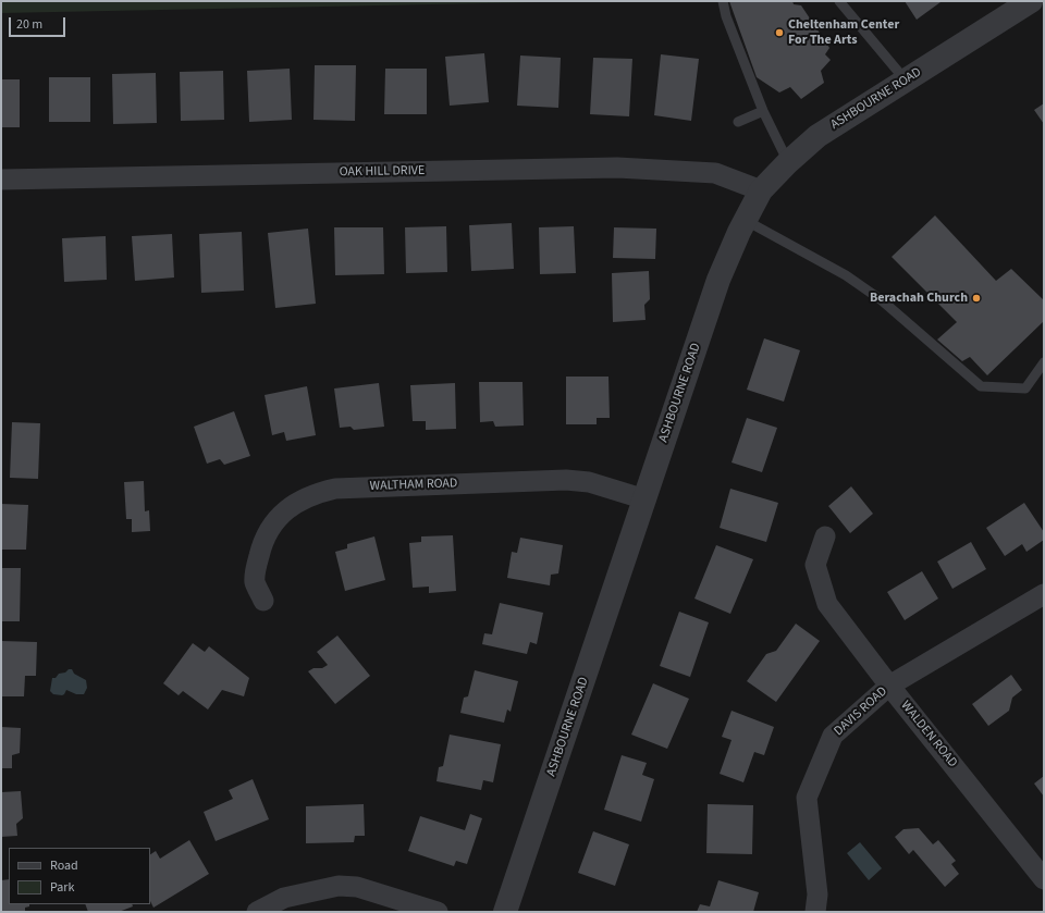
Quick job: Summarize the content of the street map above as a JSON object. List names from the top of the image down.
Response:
{
  "streets": {
    "street": [
      "ASHBOURNE ROAD",
      "OAK HILL DRIVE",
      "WALTHAM ROAD",
      "DAVIS ROAD",
      "WALDEN ROAD"
    ]
  },
  "crossings": [
    ["ASHBOURNE ROAD", "OAK HILL DRIVE"],
    ["ASHBOURNE ROAD", "WALTHAM ROAD"],
    ["DAVIS ROAD", "WALDEN ROAD"]
  ],
  "places": ["Cheltenham Center For The Arts", "Berachah Church"],
  "legend": ["Road", "Park"],
  "scale_bar": "20 m"
}
